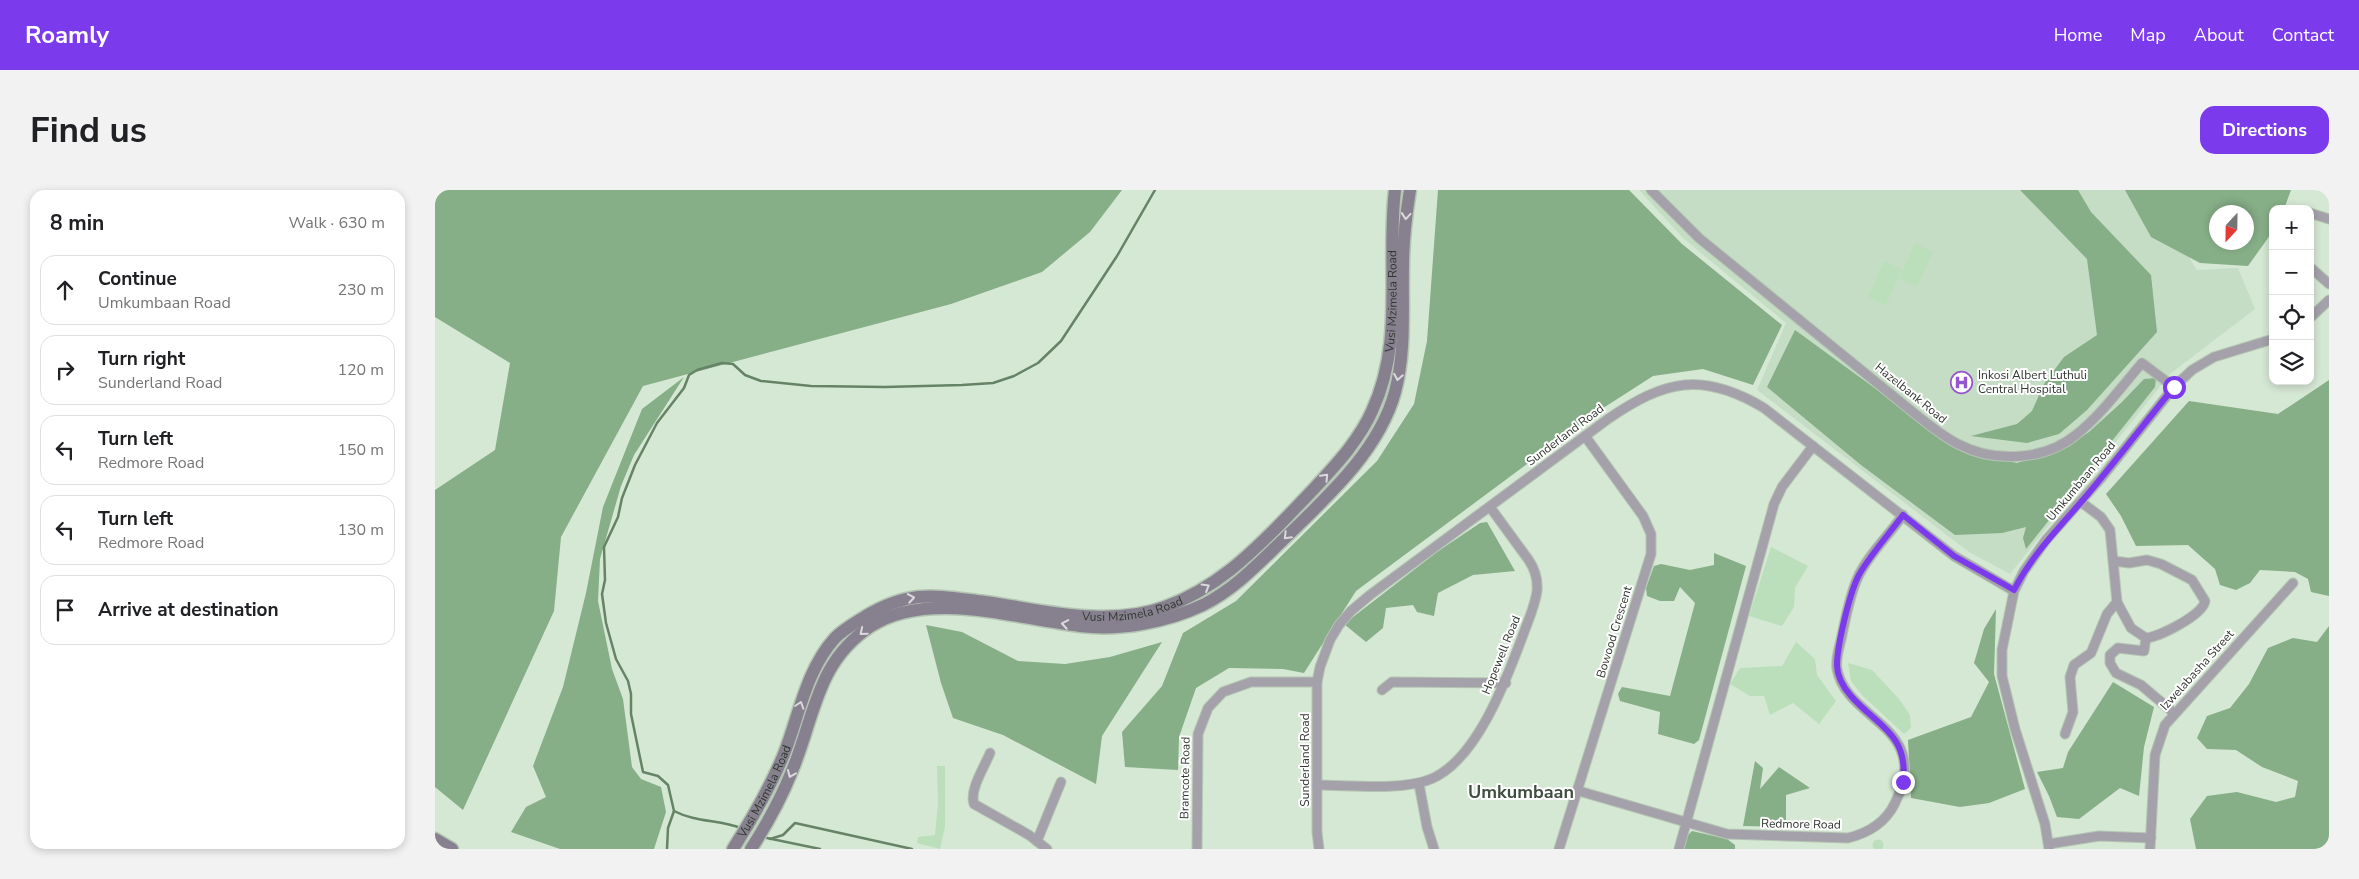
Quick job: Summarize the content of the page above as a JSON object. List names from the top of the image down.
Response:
{
  "streets": {
    "main road": ["Vusi Mzimela Road"],
    "street": [
      "Hazelbank Road",
      "Sunderland Road",
      "Umkumbaan Road",
      "Bowood Crescent",
      "Hopewell Road",
      "Izwelabasha Street",
      "Bramcote Road",
      "Redmore Road"
    ]
  },
  "crossings": [
    ["Hazelbank Road", "Umkumbaan Road"],
    ["Sunderland Road", "Umkumbaan Road"],
    ["Sunderland Road", "Bowood Crescent"],
    ["Sunderland Road", "Hopewell Road"],
    ["Sunderland Road", "Bramcote Road"],
    ["Sunderland Road", "Redmore Road"],
    ["Bowood Crescent", "Redmore Road"]
  ],
  "districts": ["Umkumbaan"],
  "places": {
    "hospital": ["Inkosi Albert Luthuli Central Hospital"]
  },
  "north": "bottom",
  "page": {
    "header": "Roamly",
    "nav": [
      "Home",
      "Map",
      "About",
      "Contact"
    ],
    "buttons": "Directions",
    "title": "Find us",
    "heading": ["8 min", "Walk · 630 m"],
    "map_buttons": ["+", "−"],
    "list": [
      ["Continue", "Umkumbaan Road", "230 m"],
      ["Turn right", "Sunderland Road", "120 m"],
      ["Turn left", "Redmore Road", "150 m"],
      ["Turn left", "Redmore Road", "130 m"],
      "Arrive at destination"
    ]
  }
}
